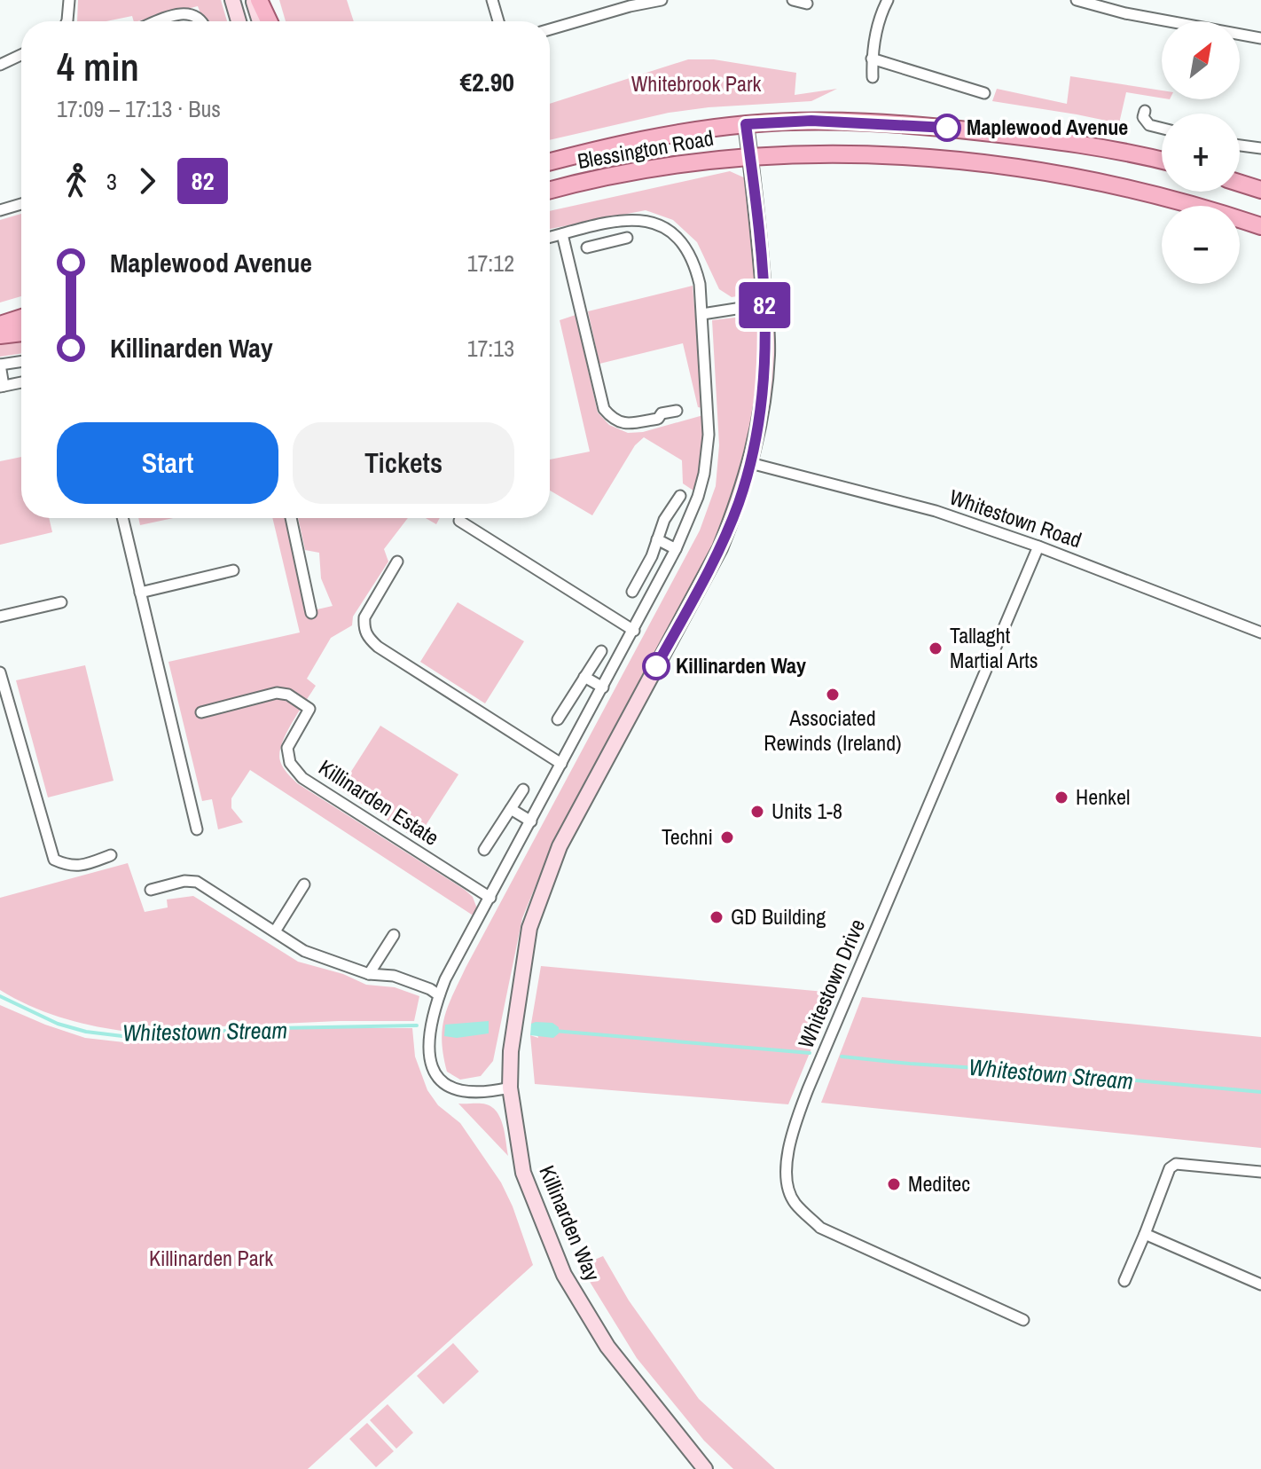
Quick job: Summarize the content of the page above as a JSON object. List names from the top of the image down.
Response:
{
  "streets": {
    "main road": ["Blessington Road"],
    "street": [
      "Whitestown Road",
      "Killinarden Estate",
      "Whitestown Drive",
      "Killinarden Way"
    ]
  },
  "crossings": [
    ["Blessington Road", "Killinarden Way"],
    ["Whitestown Road", "Whitestown Drive"],
    ["Whitestown Road", "Killinarden Way"]
  ],
  "water": ["Whitestown Stream"],
  "parks": ["Whitebrook Park", "Killinarden Park"],
  "places": [
    "Maplewood Avenue",
    "Tallaght Martial Arts",
    "Killinarden Way",
    "Associated Rewinds (Ireland)",
    "Henkel",
    "Units 1-8",
    "Techni",
    "GD Building",
    "Meditec"
  ],
  "lines": ["bus line 82"],
  "north": "top right",
  "page": {
    "on_map": "82",
    "map_buttons": ["+", "−"],
    "heading": ["4 min", "17:09 – 17:13 · Bus", "€2.90"],
    "legs": ["3", "82"],
    "list": [
      {
        "name": "Maplewood Avenue",
        "value": "17:12"
      },
      {
        "name": "Killinarden Way",
        "value": "17:13"
      }
    ],
    "buttons": ["Start", "Tickets"]
  }
}
